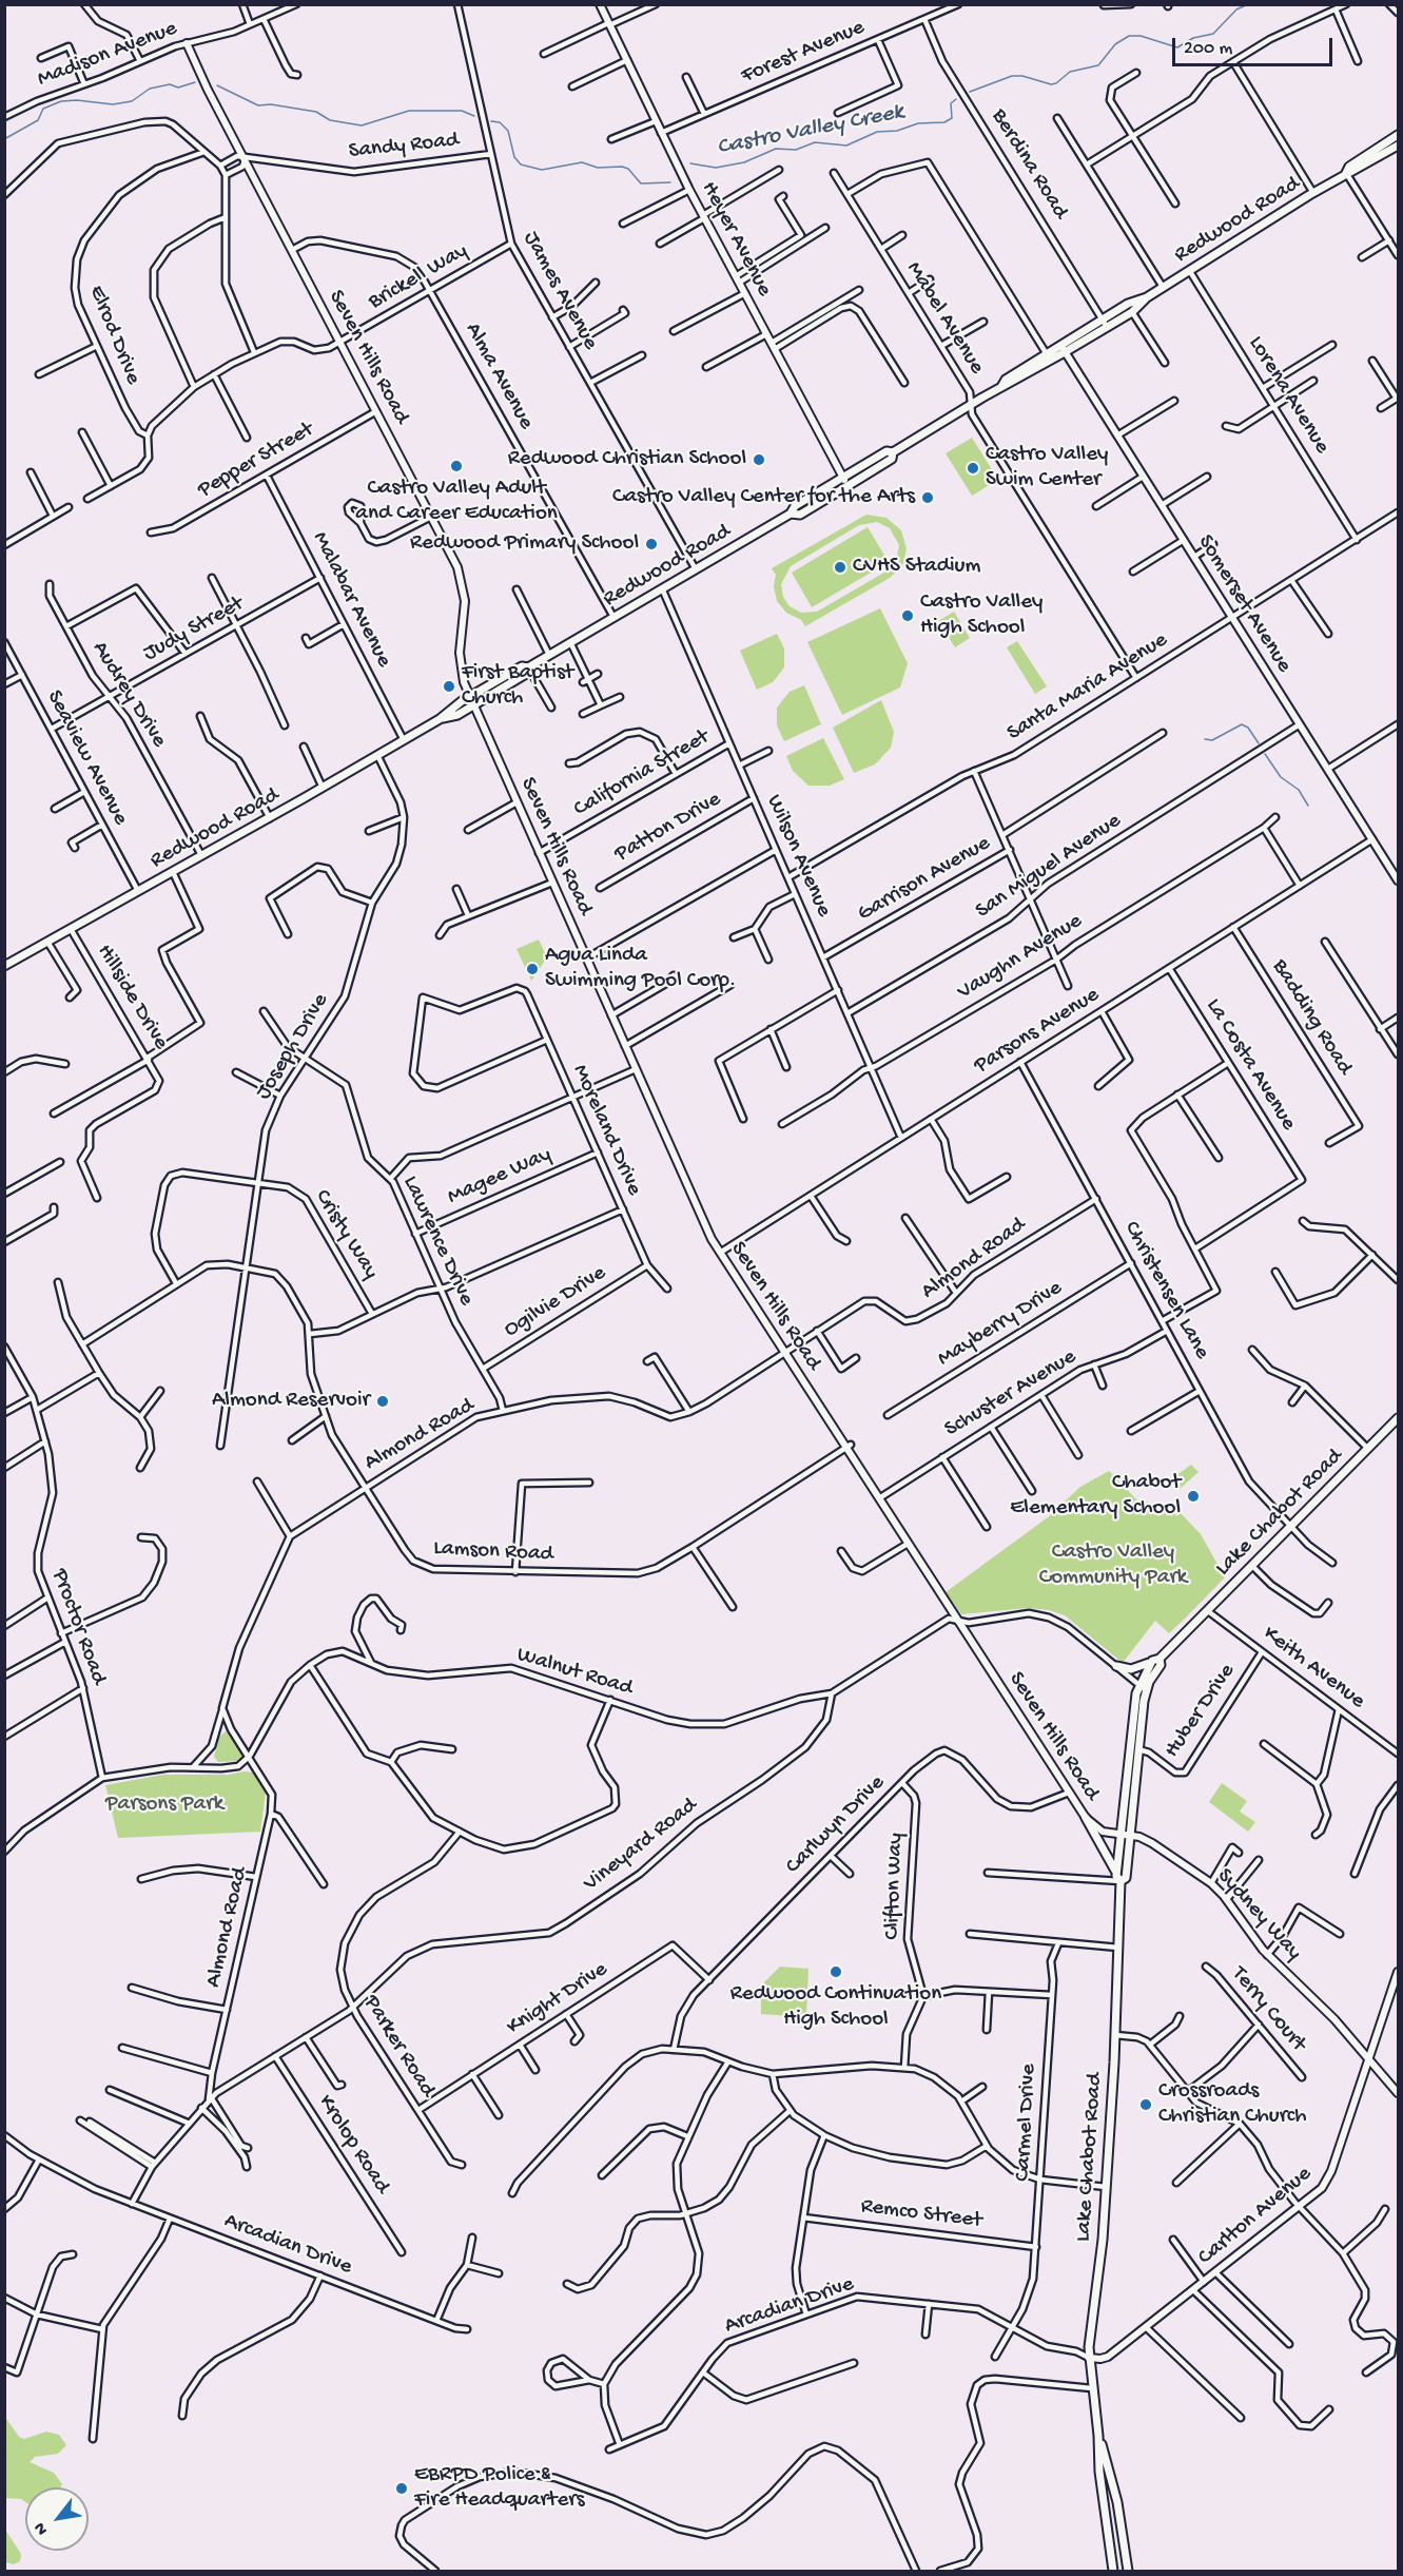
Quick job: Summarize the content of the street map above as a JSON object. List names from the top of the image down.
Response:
{
  "streets": {
    "main road": ["Redwood Road", "Lake Chabot Road"],
    "street": [
      "Forest Avenue",
      "Madison Avenue",
      "Sandy Road",
      "Berdina Road",
      "Heyer Avenue",
      "Brickell Way",
      "James Avenue",
      "Mabel Avenue",
      "Elrod Drive",
      "Seven Hills Road",
      "Alma Avenue",
      "Lorena Avenue",
      "Pepper Street",
      "Malabar Avenue",
      "Somerset Avenue",
      "Judy Street",
      "Santa Maria Avenue",
      "Audrey Drive",
      "Seaview Avenue",
      "California Street",
      "Patton Drive",
      "Wilson Avenue",
      "San Miguel Avenue",
      "Garrison Avenue",
      "Vaughn Avenue",
      "Hillside Drive",
      "Badding Road",
      "Parsons Avenue",
      "Joseph Drive",
      "La Costa Avenue",
      "Moreland Drive",
      "Magee Way",
      "Cristy Way",
      "Lawrence Drive",
      "Almond Road",
      "Christensen Lane",
      "Ogilvie Drive",
      "Mayberry Drive",
      "Schuster Avenue",
      "Lamson Road",
      "Proctor Road",
      "Keith Avenue",
      "Walnut Road",
      "Huber Drive",
      "Carlwyn Drive",
      "Vineyard Road",
      "Clifton Way",
      "Sydney Way",
      "Knight Drive",
      "Terry Court",
      "Parker Road",
      "Carmel Drive",
      "Krolop Road",
      "Remco Street",
      "Carlton Avenue",
      "Arcadian Drive"
    ]
  },
  "crossings": [
    ["Forest Avenue", "Berdina Road"],
    ["Forest Avenue", "Heyer Avenue"],
    ["Madison Avenue", "Seven Hills Road"],
    ["Sandy Road", "James Avenue"],
    ["Sandy Road", "Seven Hills Road"],
    ["Berdina Road", "Redwood Road"],
    ["Redwood Road", "Heyer Avenue"],
    ["Redwood Road", "James Avenue"],
    ["Redwood Road", "Mabel Avenue"],
    ["Redwood Road", "Seven Hills Road"],
    ["Redwood Road", "Alma Avenue"],
    ["Redwood Road", "Lorena Avenue"],
    ["Redwood Road", "Malabar Avenue"],
    ["Redwood Road", "Somerset Avenue"],
    ["Redwood Road", "Audrey Drive"],
    ["Redwood Road", "Seaview Avenue"],
    ["Redwood Road", "Wilson Avenue"],
    ["Redwood Road", "Hillside Drive"],
    ["Redwood Road", "Joseph Drive"],
    ["Brickell Way", "James Avenue"],
    ["Brickell Way", "Elrod Drive"],
    ["Brickell Way", "Seven Hills Road"],
    ["Brickell Way", "Alma Avenue"],
    ["Mabel Avenue", "Santa Maria Avenue"],
    ["Seven Hills Road", "Alma Avenue"],
    ["Seven Hills Road", "Pepper Street"],
    ["Seven Hills Road", "California Street"],
    ["Seven Hills Road", "Parsons Avenue"],
    ["Seven Hills Road", "Almond Road"],
    ["Seven Hills Road", "Schuster Avenue"],
    ["Seven Hills Road", "Lake Chabot Road"],
    ["Seven Hills Road", "Lamson Road"],
    ["Seven Hills Road", "Walnut Road"],
    ["Seven Hills Road", "Carlwyn Drive"],
    ["Seven Hills Road", "Sydney Way"],
    ["Lorena Avenue", "Santa Maria Avenue"],
    ["Pepper Street", "Malabar Avenue"],
    ["Malabar Avenue", "Judy Street"],
    ["Somerset Avenue", "Santa Maria Avenue"],
    ["Somerset Avenue", "San Miguel Avenue"],
    ["Somerset Avenue", "Parsons Avenue"],
    ["Judy Street", "Audrey Drive"],
    ["Judy Street", "Seaview Avenue"],
    ["Santa Maria Avenue", "Wilson Avenue"],
    ["California Street", "Wilson Avenue"],
    ["Patton Drive", "Wilson Avenue"],
    ["Wilson Avenue", "San Miguel Avenue"],
    ["Wilson Avenue", "Garrison Avenue"],
    ["Wilson Avenue", "Vaughn Avenue"],
    ["Wilson Avenue", "Parsons Avenue"],
    ["Badding Road", "Parsons Avenue"],
    ["Parsons Avenue", "La Costa Avenue"],
    ["Parsons Avenue", "Christensen Lane"],
    ["Joseph Drive", "Cristy Way"],
    ["Joseph Drive", "Lawrence Drive"],
    ["Joseph Drive", "Lamson Road"],
    ["Moreland Drive", "Magee Way"],
    ["Moreland Drive", "Ogilvie Drive"],
    ["Magee Way", "Lawrence Drive"],
    ["Cristy Way", "Lamson Road"],
    ["Lawrence Drive", "Almond Road"],
    ["Lawrence Drive", "Ogilvie Drive"],
    ["Almond Road", "Christensen Lane"],
    ["Almond Road", "Lamson Road"],
    ["Almond Road", "Walnut Road"],
    ["Almond Road", "Vineyard Road"],
    ["Christensen Lane", "Mayberry Drive"],
    ["Christensen Lane", "Schuster Avenue"],
    ["Christensen Lane", "Lake Chabot Road"],
    ["Lake Chabot Road", "Keith Avenue"],
    ["Lake Chabot Road", "Huber Drive"],
    ["Lake Chabot Road", "Sydney Way"],
    ["Lake Chabot Road", "Carlton Avenue"],
    ["Lake Chabot Road", "Arcadian Drive"],
    ["Keith Avenue", "Huber Drive"],
    ["Walnut Road", "Vineyard Road"],
    ["Carlwyn Drive", "Clifton Way"],
    ["Carlwyn Drive", "Knight Drive"],
    ["Vineyard Road", "Parker Road"],
    ["Vineyard Road", "Krolop Road"],
    ["Sydney Way", "Carlton Avenue"],
    ["Knight Drive", "Parker Road"],
    ["Carmel Drive", "Remco Street"],
    ["Carmel Drive", "Arcadian Drive"],
    ["Carlton Avenue", "Arcadian Drive"]
  ],
  "water": ["Castro Valley Creek"],
  "parks": ["Castro Valley Community Park", "Parsons Park"],
  "places": [
    "Redwood Christian School",
    "Castro Valley Adult and Career Education",
    "Castro Valley Swim Center",
    "Castro Valley Center for the Arts",
    "Redwood Primary School",
    "CVHS Stadium",
    "Castro Valley High School",
    "First Baptist Church",
    "Agua Linda Swimming Pool Corp.",
    "Almond Reservoir",
    "Chabot Elementary School",
    "Redwood Continuation High School",
    "Crossroads Christian Church",
    "EBRPD Police & Fire Headquarters"
  ],
  "scale_bar": "200 m",
  "north": "bottom left"
}
